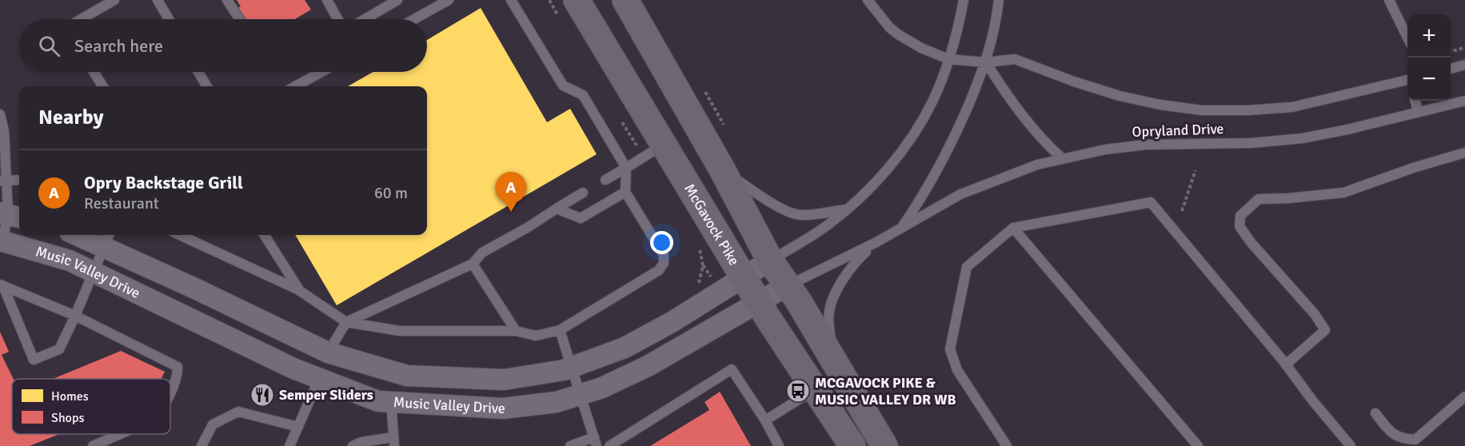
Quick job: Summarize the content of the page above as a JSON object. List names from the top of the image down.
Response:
{
  "streets": {
    "street": ["McGavock Pike", "Music Valley Drive"],
    "lane": ["Opryland Drive"]
  },
  "crossings": [
    ["Opryland Drive", "Music Valley Drive"],
    ["McGavock Pike", "Music Valley Drive"]
  ],
  "places": {
    "bus stop": ["MCGAVOCK PIKE & MUSIC VALLEY DR WB"],
    "restaurant": ["Semper Sliders"]
  },
  "legend": ["Homes", "Shops"],
  "page": {
    "map_buttons": ["+", "−"],
    "search": "Search here",
    "heading": "Nearby",
    "list": [
      {
        "mark": "A",
        "name": "Opry Backstage Grill",
        "note": "Restaurant",
        "value": "60 m"
      }
    ],
    "pins": "A"
  }
}
